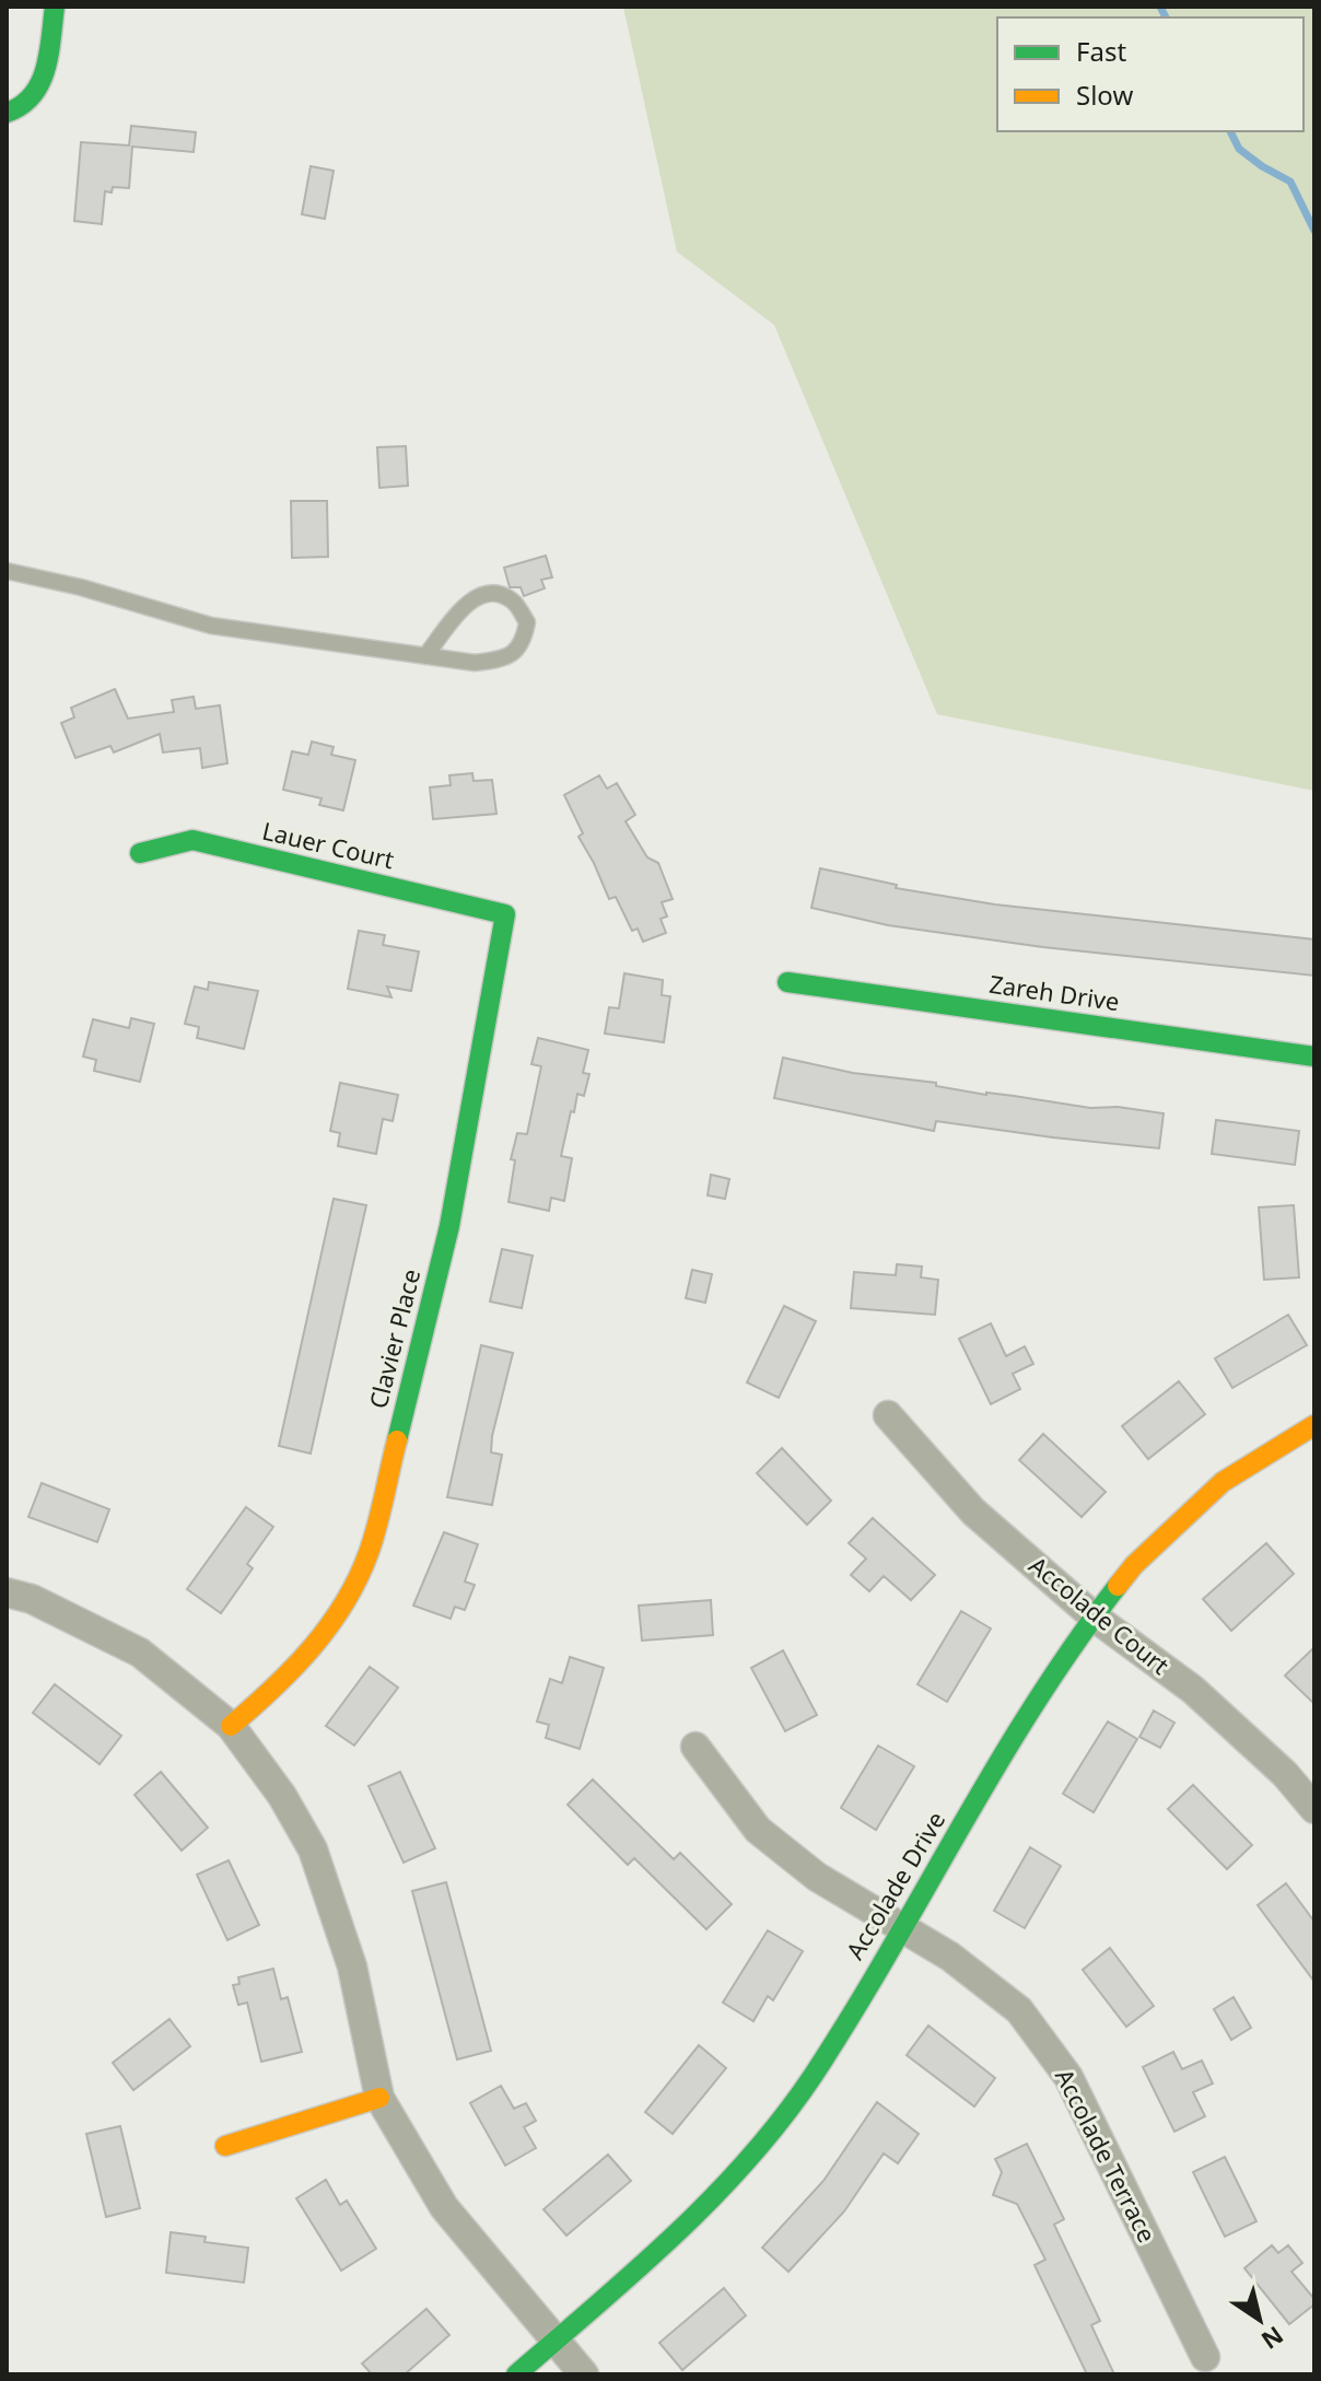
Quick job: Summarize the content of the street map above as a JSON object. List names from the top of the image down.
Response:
{
  "streets": {
    "street": [
      "Lauer Court",
      "Zareh Drive",
      "Clavier Place",
      "Accolade Court",
      "Accolade Drive",
      "Accolade Terrace"
    ]
  },
  "crossings": [
    ["Lauer Court", "Clavier Place"],
    ["Accolade Court", "Accolade Drive"],
    ["Accolade Drive", "Accolade Terrace"]
  ],
  "legend": ["Fast", "Slow"],
  "north": "bottom right"
}
